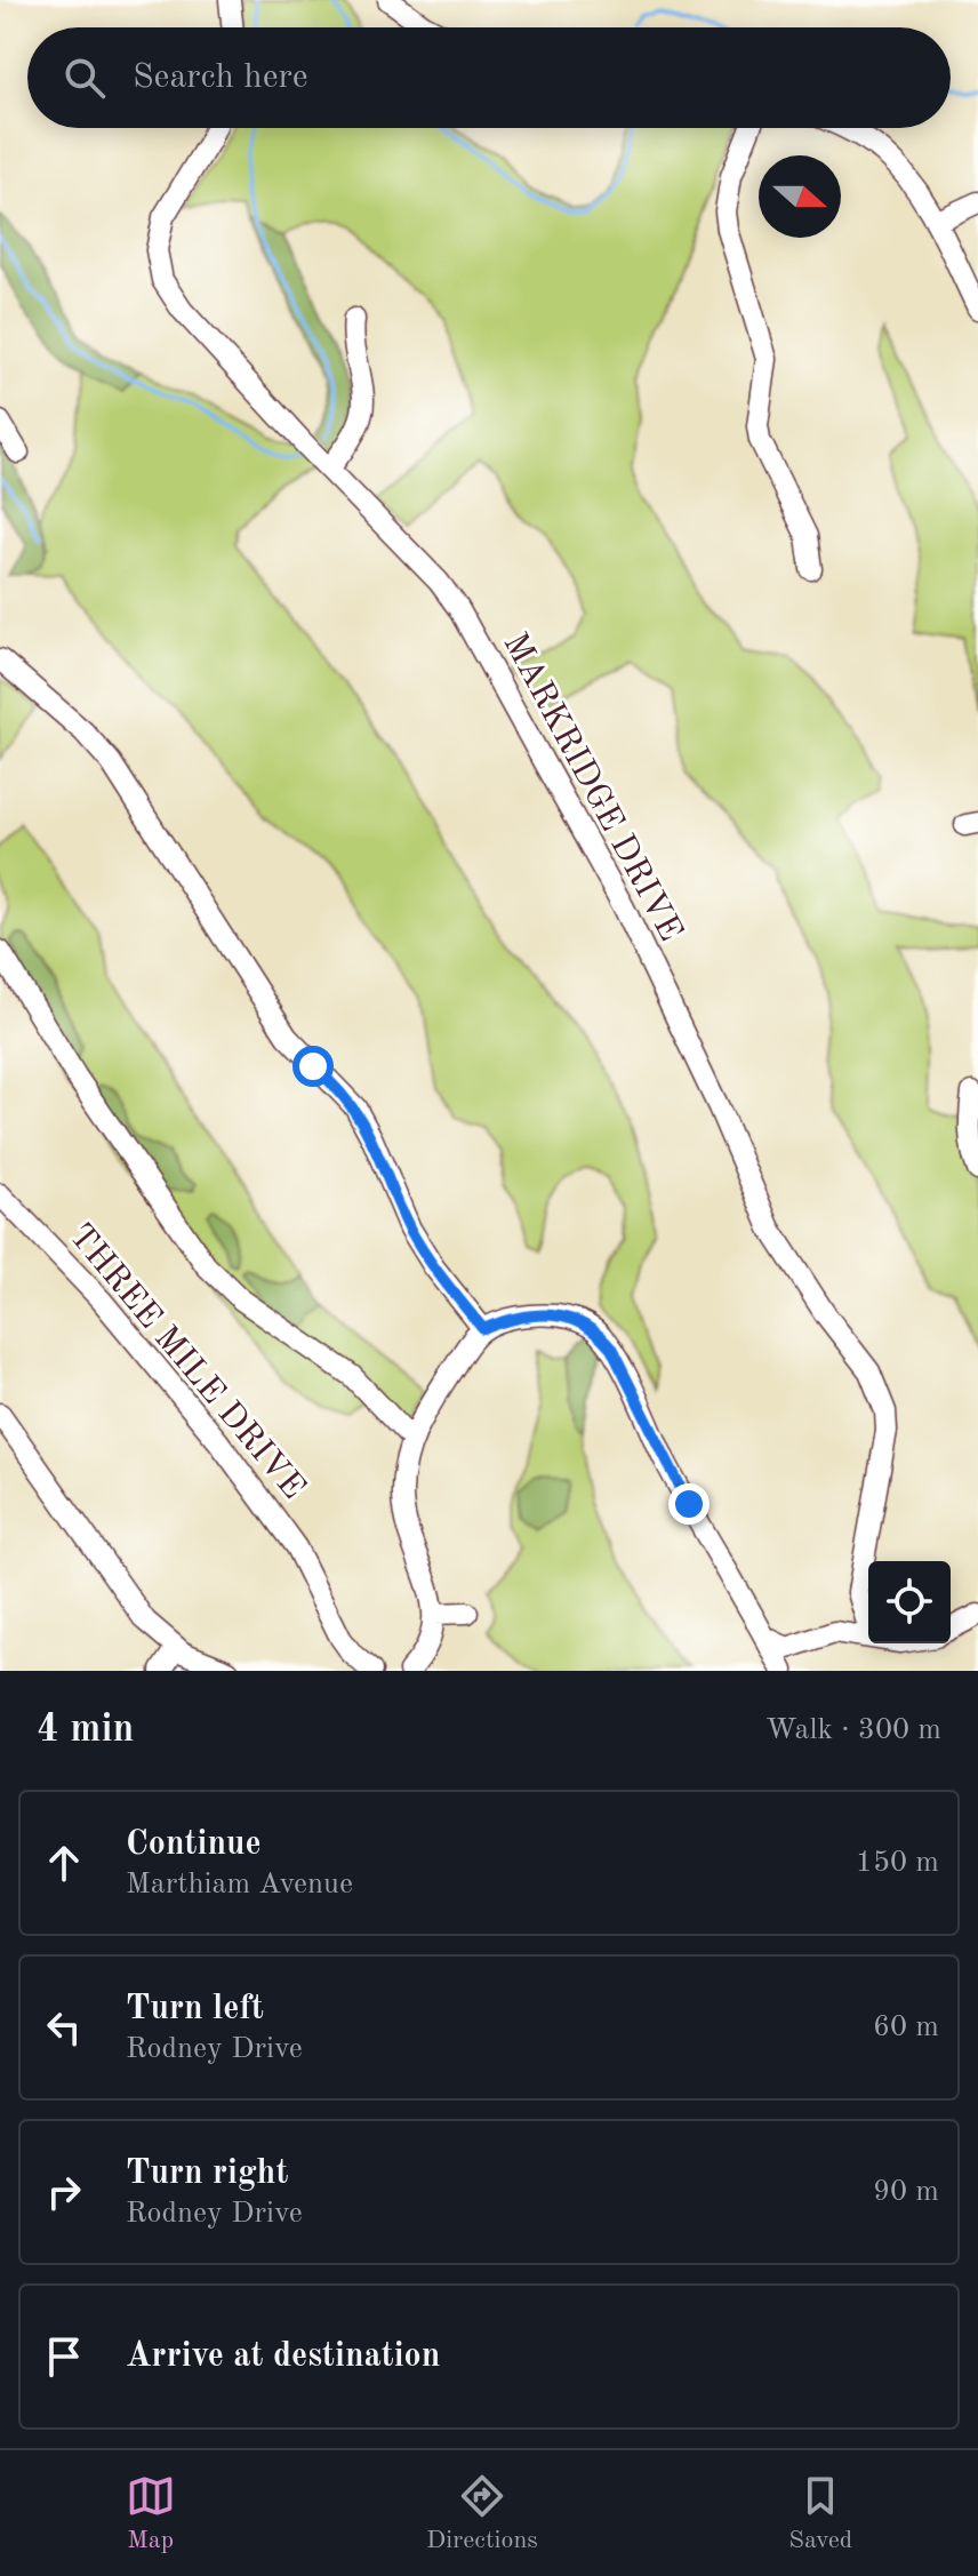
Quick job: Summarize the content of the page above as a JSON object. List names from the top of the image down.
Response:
{
  "streets": {
    "street": ["MARKRIDGE DRIVE", "THREE MILE DRIVE"]
  },
  "north": "right",
  "page": {
    "search": "Search here",
    "heading": ["4 min", "Walk · 300 m"],
    "list": [
      ["Continue", "Marthiam Avenue", "150 m"],
      ["Turn left", "Rodney Drive", "60 m"],
      ["Turn right", "Rodney Drive", "90 m"],
      "Arrive at destination"
    ],
    "nav": ["Map", "Directions", "Saved"]
  }
}
